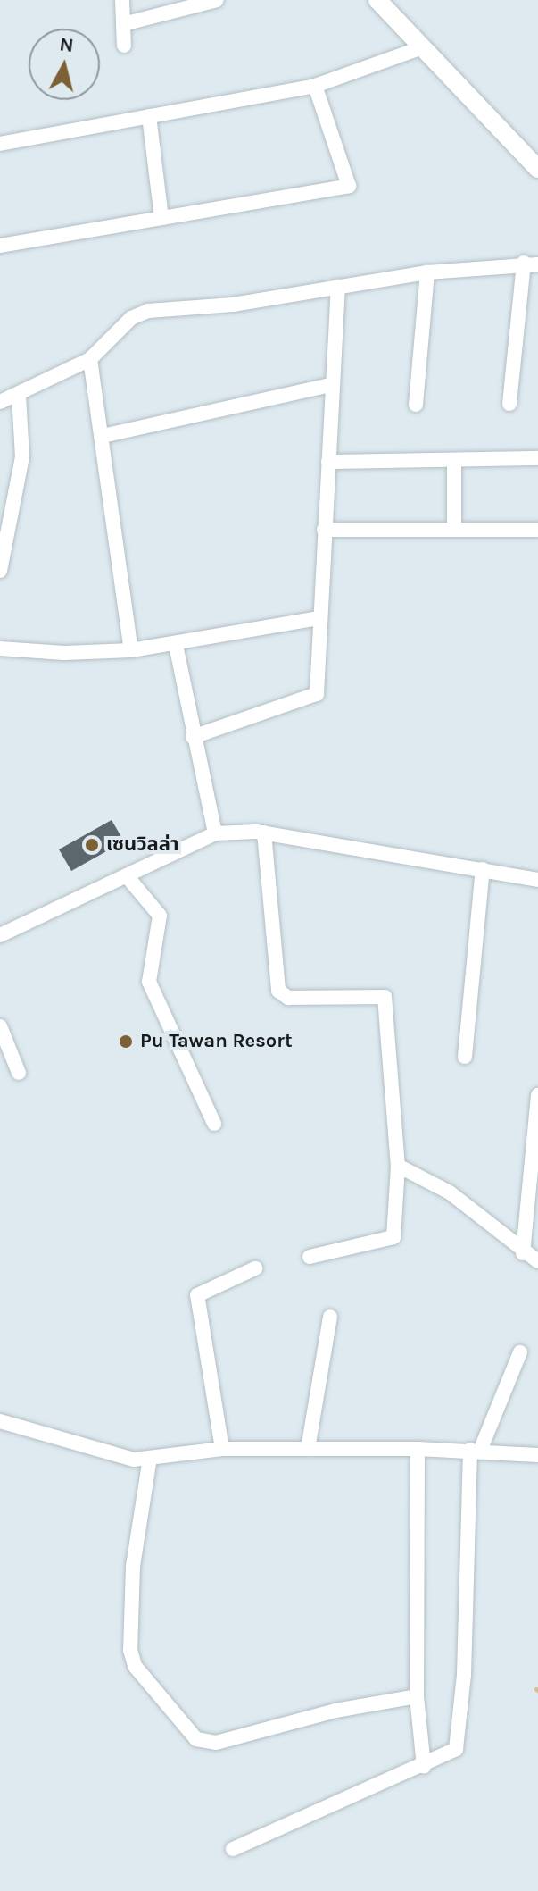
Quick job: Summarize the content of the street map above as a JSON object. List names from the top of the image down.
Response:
{
  "places": ["เซนวิลล่า", "Pu Tawan Resort"],
  "north": "top"
}
